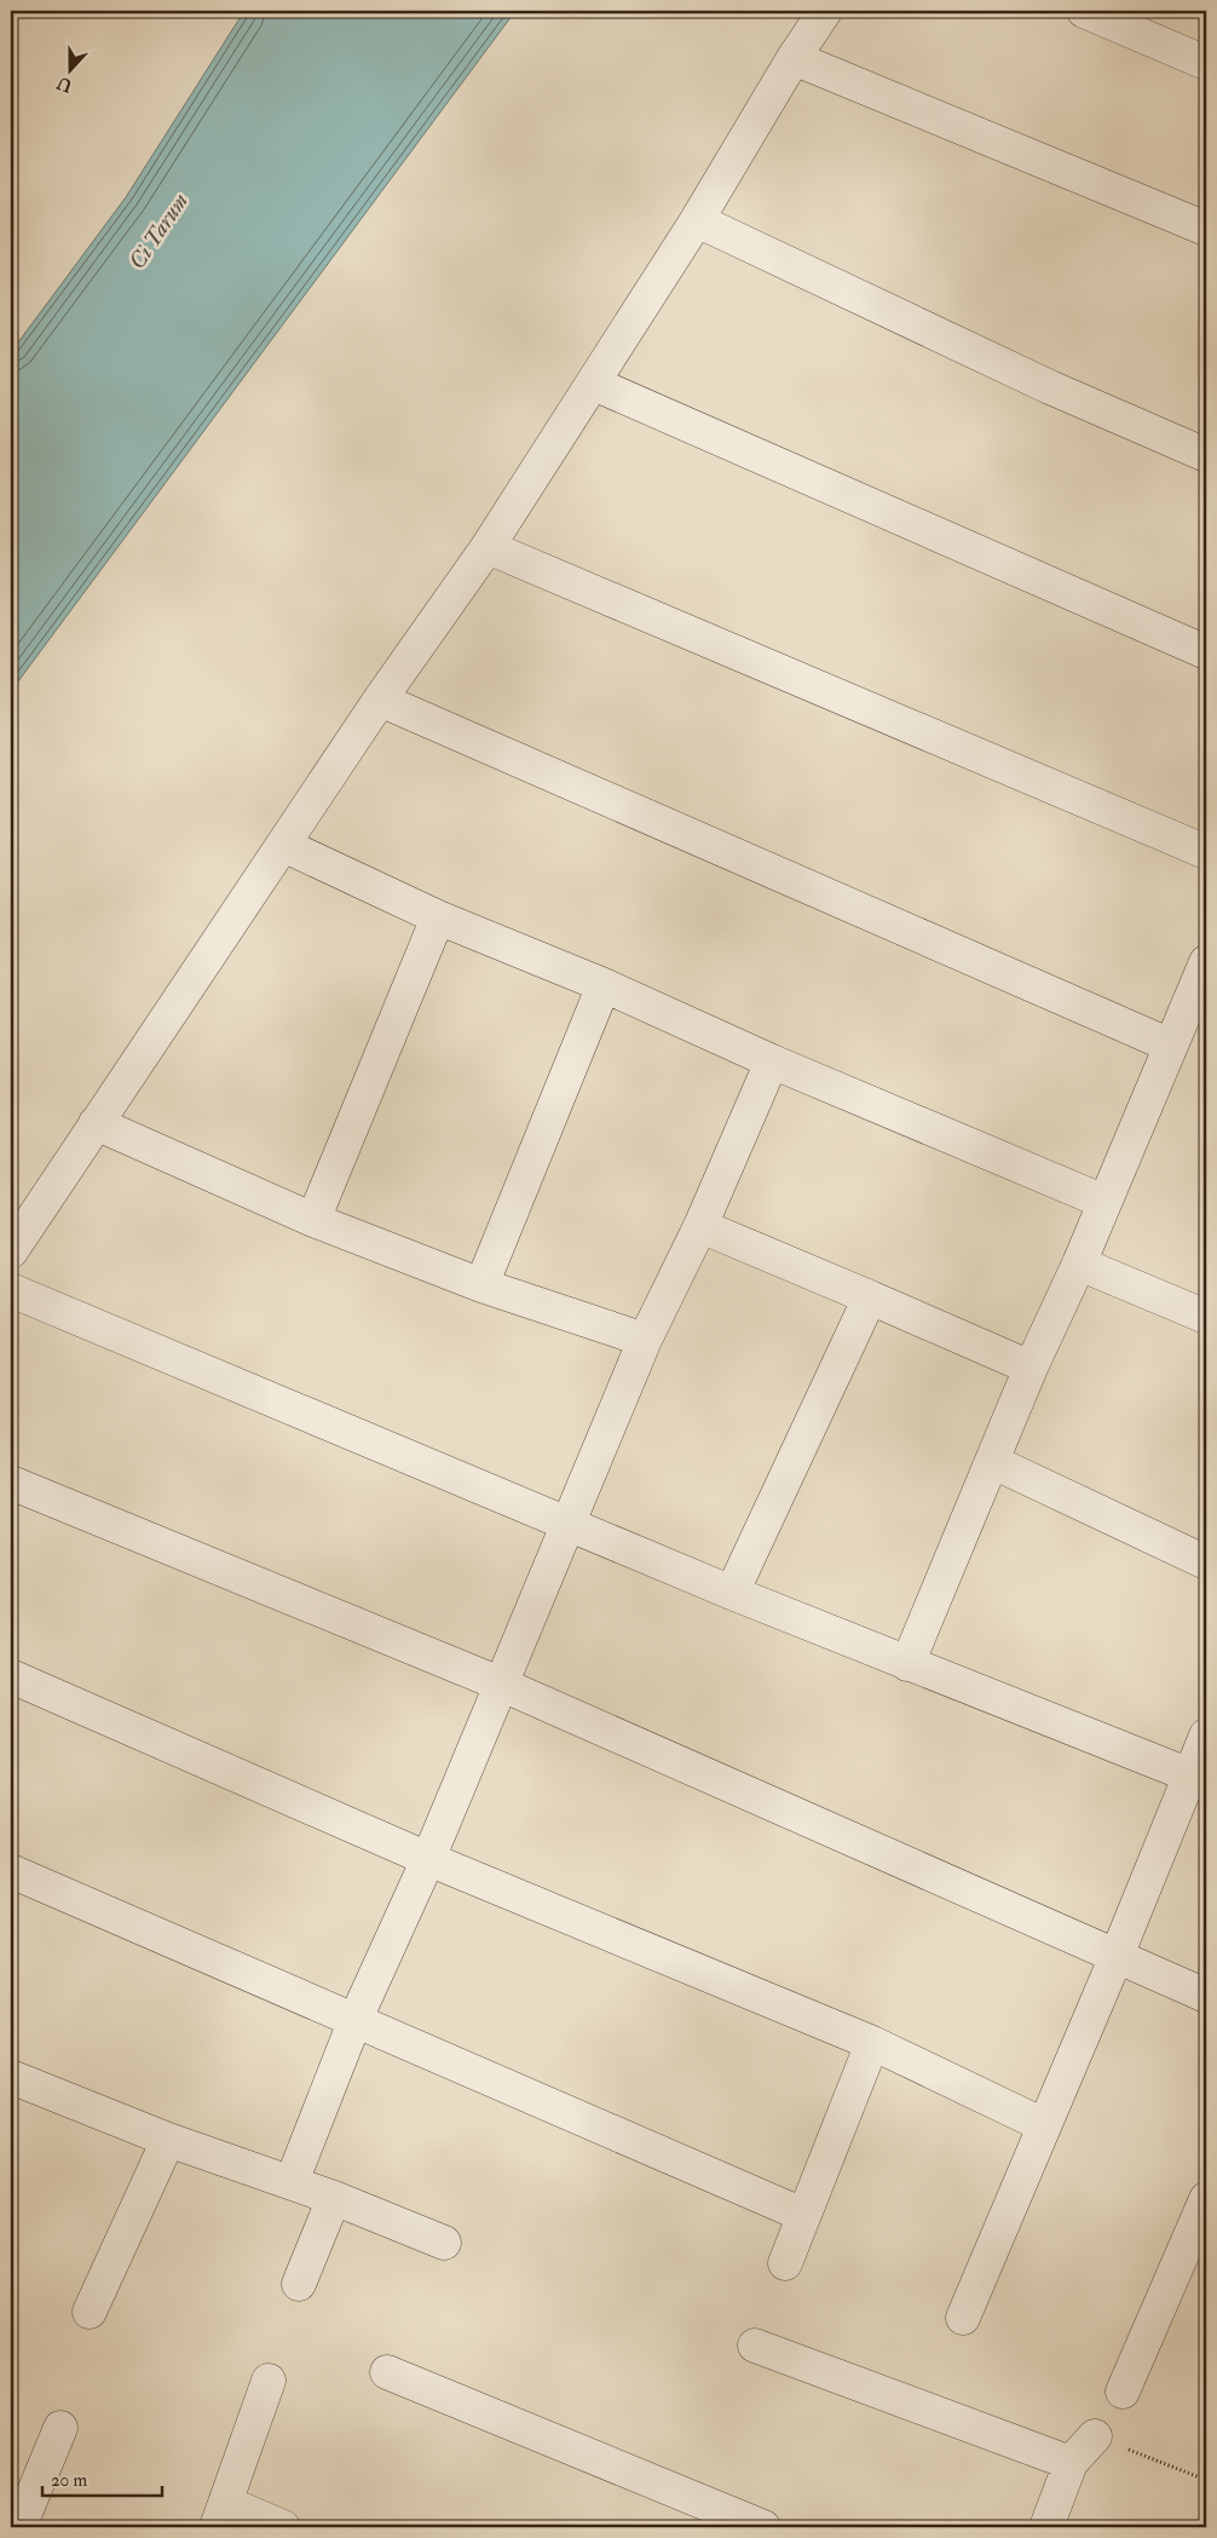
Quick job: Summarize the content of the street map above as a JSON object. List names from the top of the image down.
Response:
{
  "water": ["Ci Tarum"],
  "scale_bar": "20 m",
  "north": "bottom"
}
